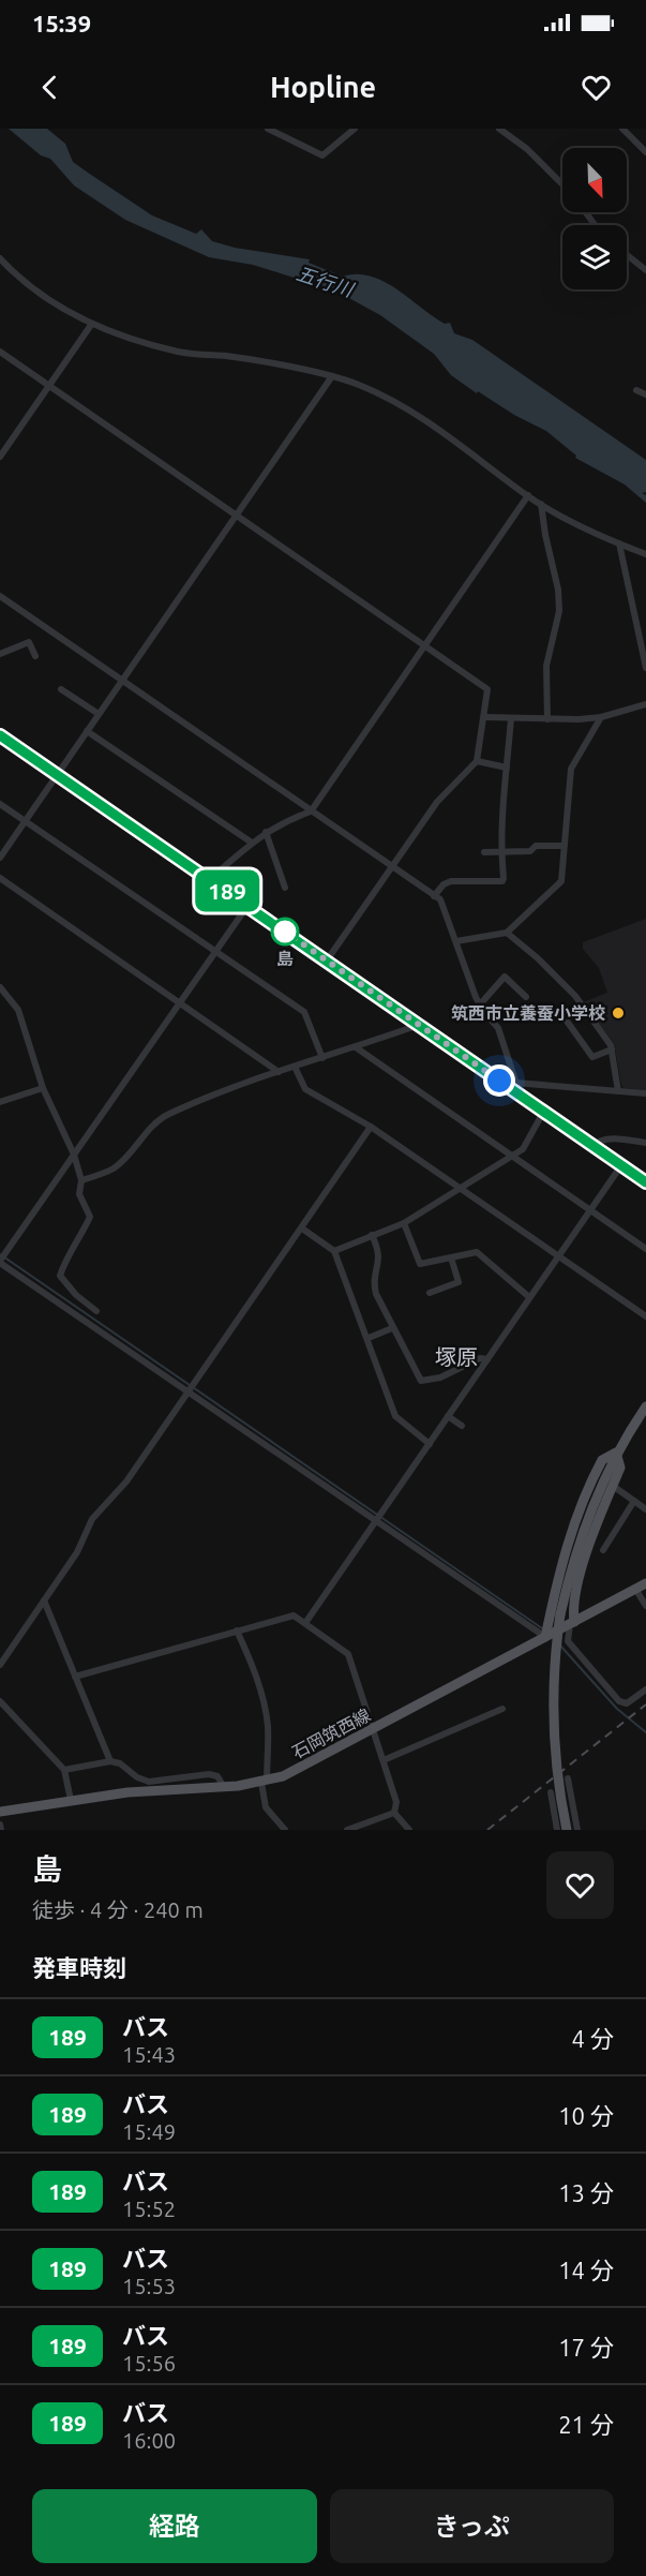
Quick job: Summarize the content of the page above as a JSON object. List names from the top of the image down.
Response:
{
  "streets": {
    "main road": ["石岡筑西線"]
  },
  "districts": ["塚原"],
  "water": ["五行川"],
  "places": ["島", "筑西市立養蚕小学校"],
  "lines": ["bus line 189"],
  "north": "bottom right",
  "page": {
    "status": "15:39",
    "header": "Hopline",
    "on_map": "189",
    "heading": [
      ["島", "徒歩 · 4 分 · 240 m"],
      "発車時刻"
    ],
    "list": [
      {
        "mark": "189",
        "name": "バス",
        "note": "15:43",
        "value": "4 分"
      },
      {
        "mark": "189",
        "name": "バス",
        "note": "15:49",
        "value": "10 分"
      },
      {
        "mark": "189",
        "name": "バス",
        "note": "15:52",
        "value": "13 分"
      },
      {
        "mark": "189",
        "name": "バス",
        "note": "15:53",
        "value": "14 分"
      },
      {
        "mark": "189",
        "name": "バス",
        "note": "15:56",
        "value": "17 分"
      },
      {
        "mark": "189",
        "name": "バス",
        "note": "16:00",
        "value": "21 分"
      }
    ],
    "buttons": ["経路", "きっぷ"]
  }
}
